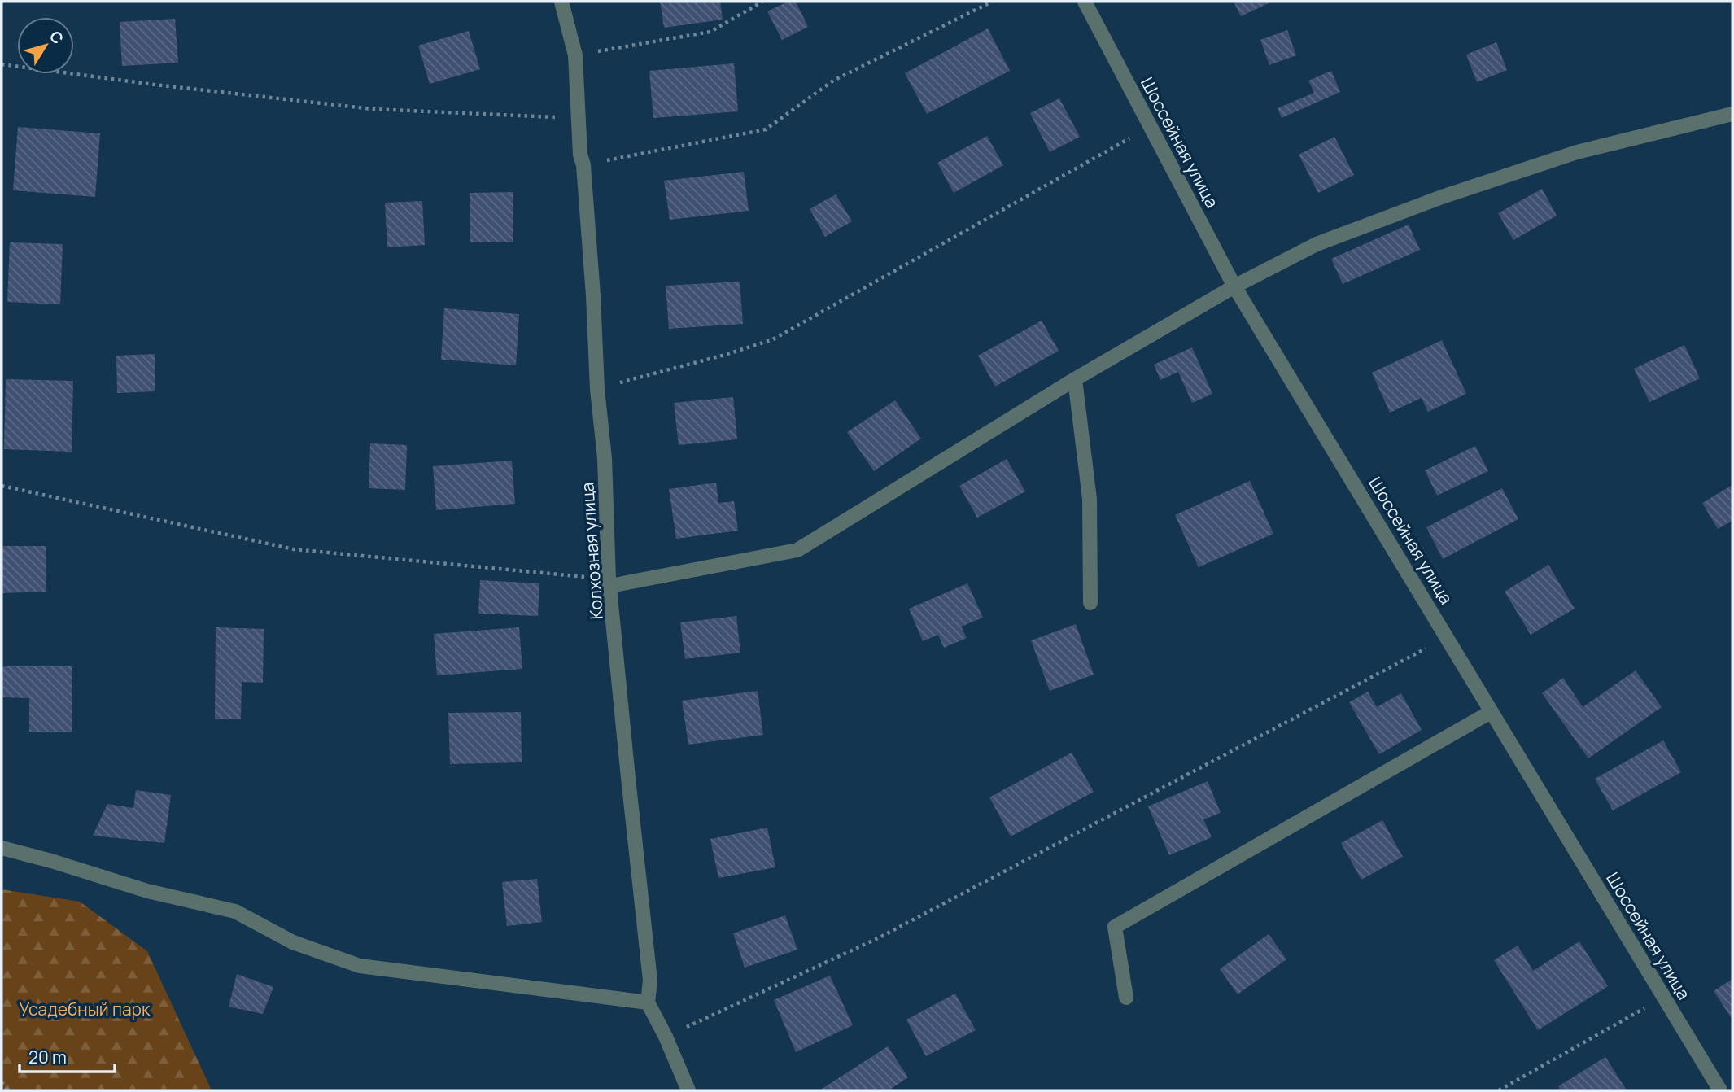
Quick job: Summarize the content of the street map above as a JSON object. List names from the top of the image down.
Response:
{
  "streets": {
    "street": ["Шоссейная улица", "Колхозная улица"]
  },
  "parks": ["Усадебный парк"],
  "scale_bar": "20 m",
  "north": "top right"
}
